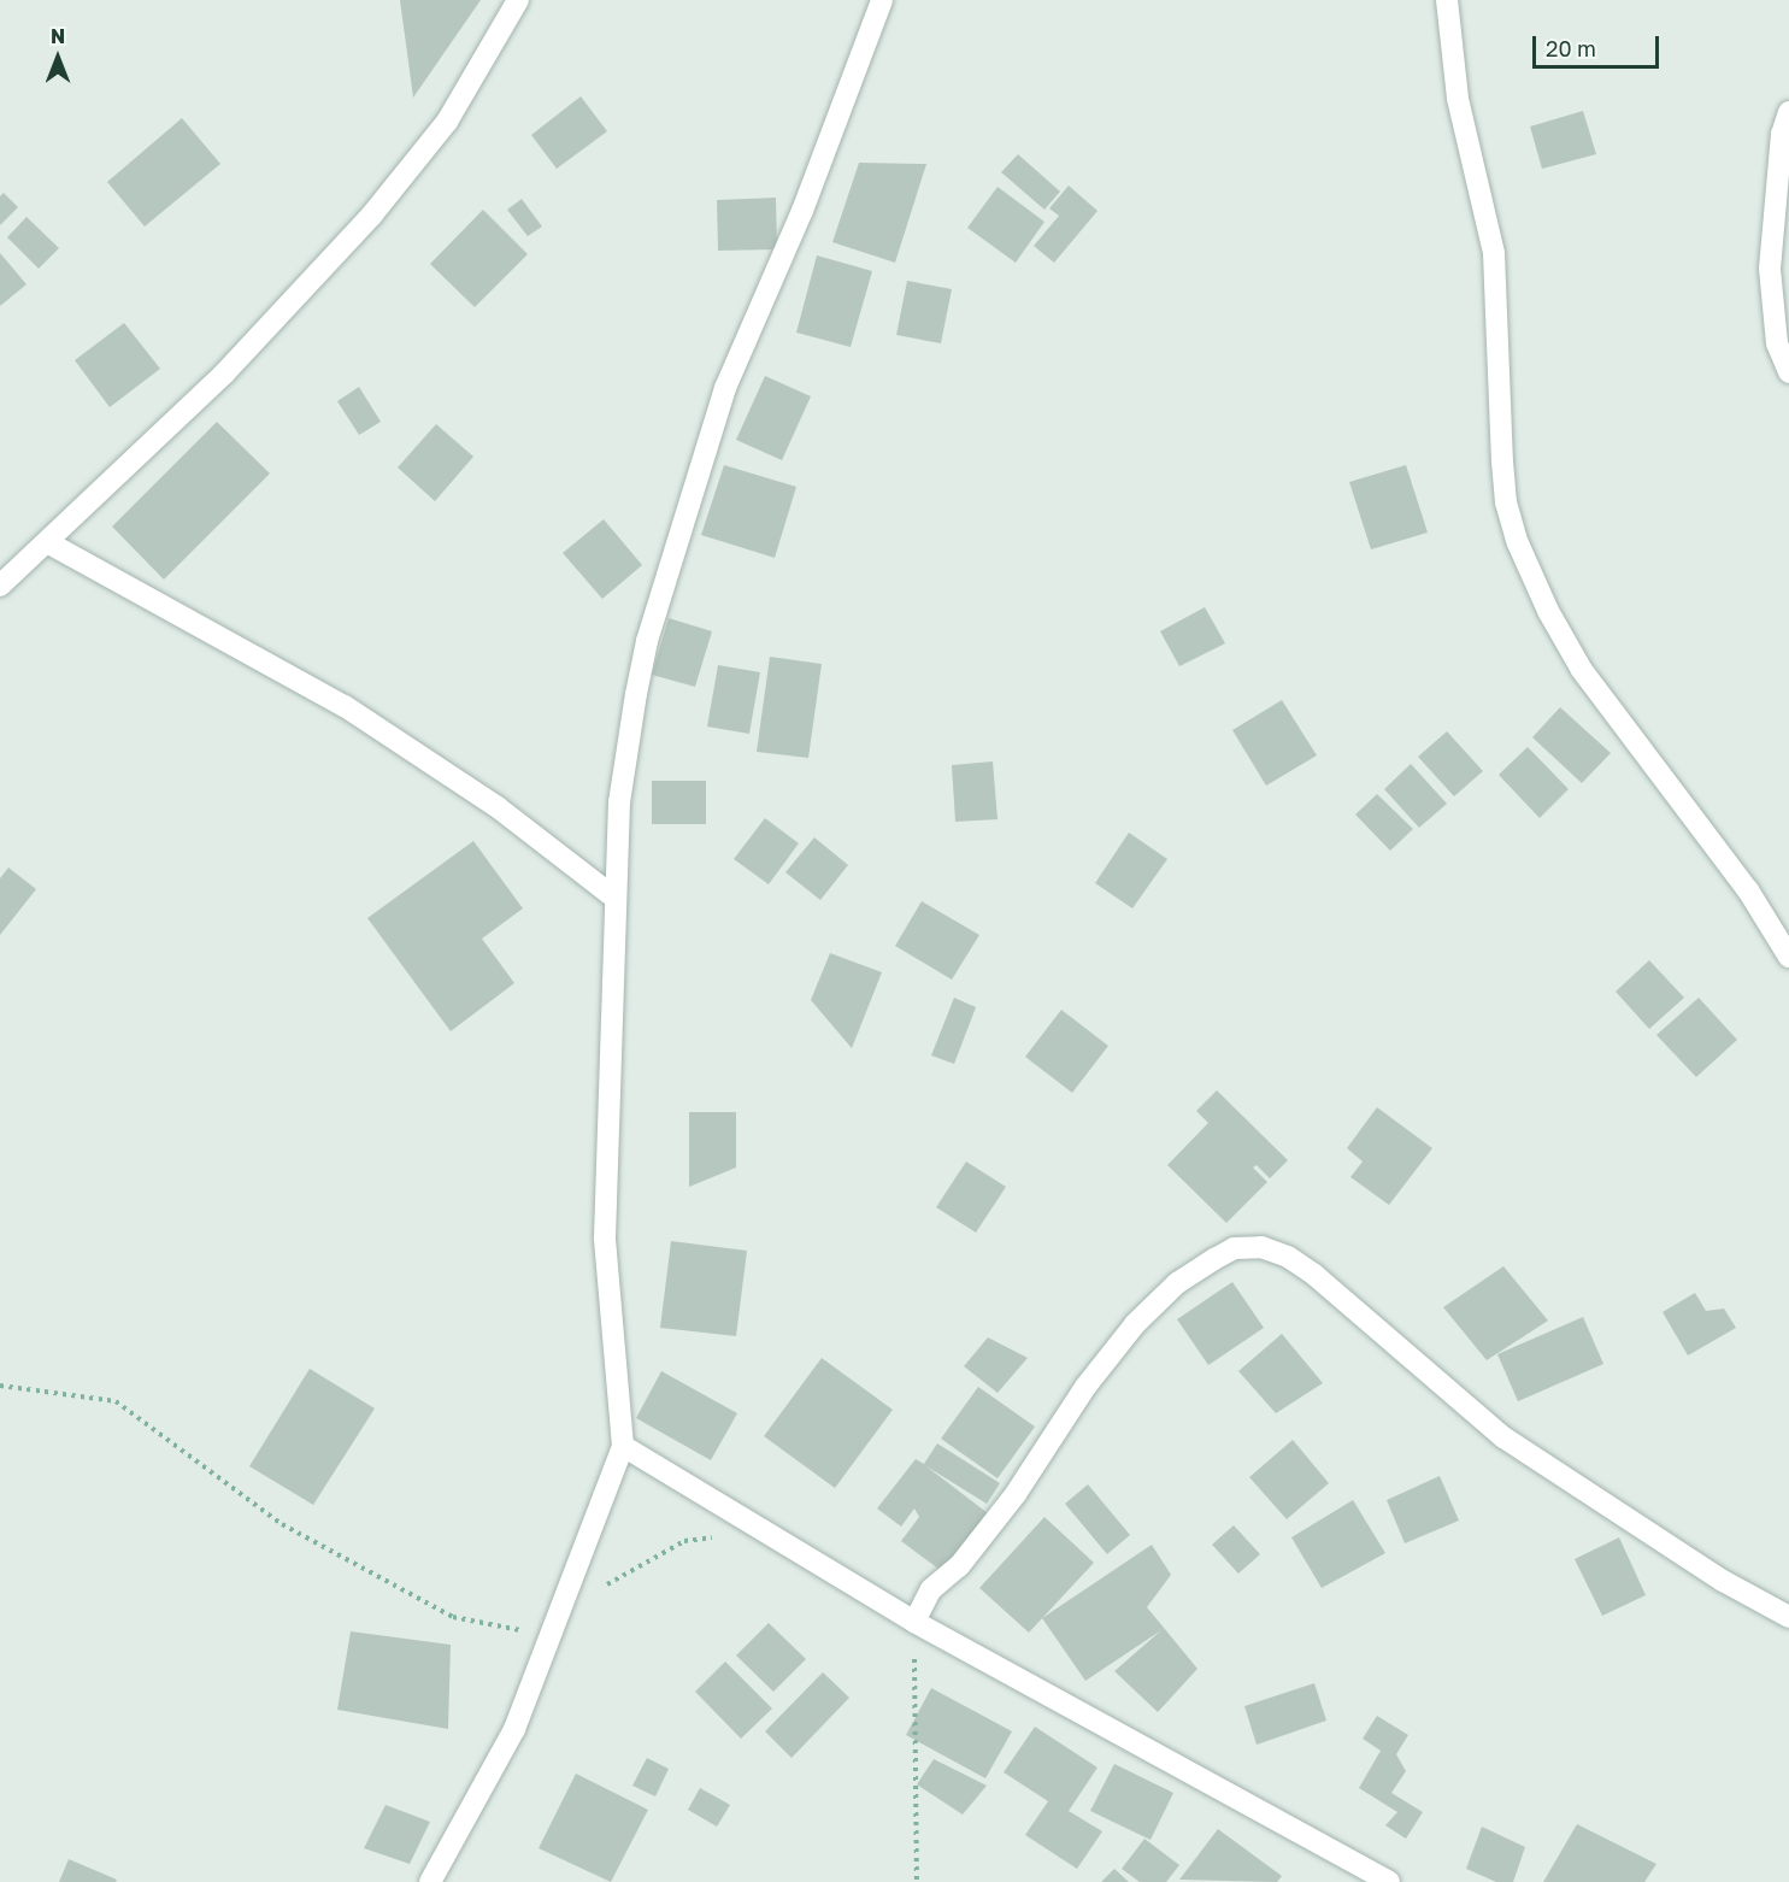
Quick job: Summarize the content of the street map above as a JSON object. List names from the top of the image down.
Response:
{
  "scale_bar": "20 m",
  "north": "top"
}
